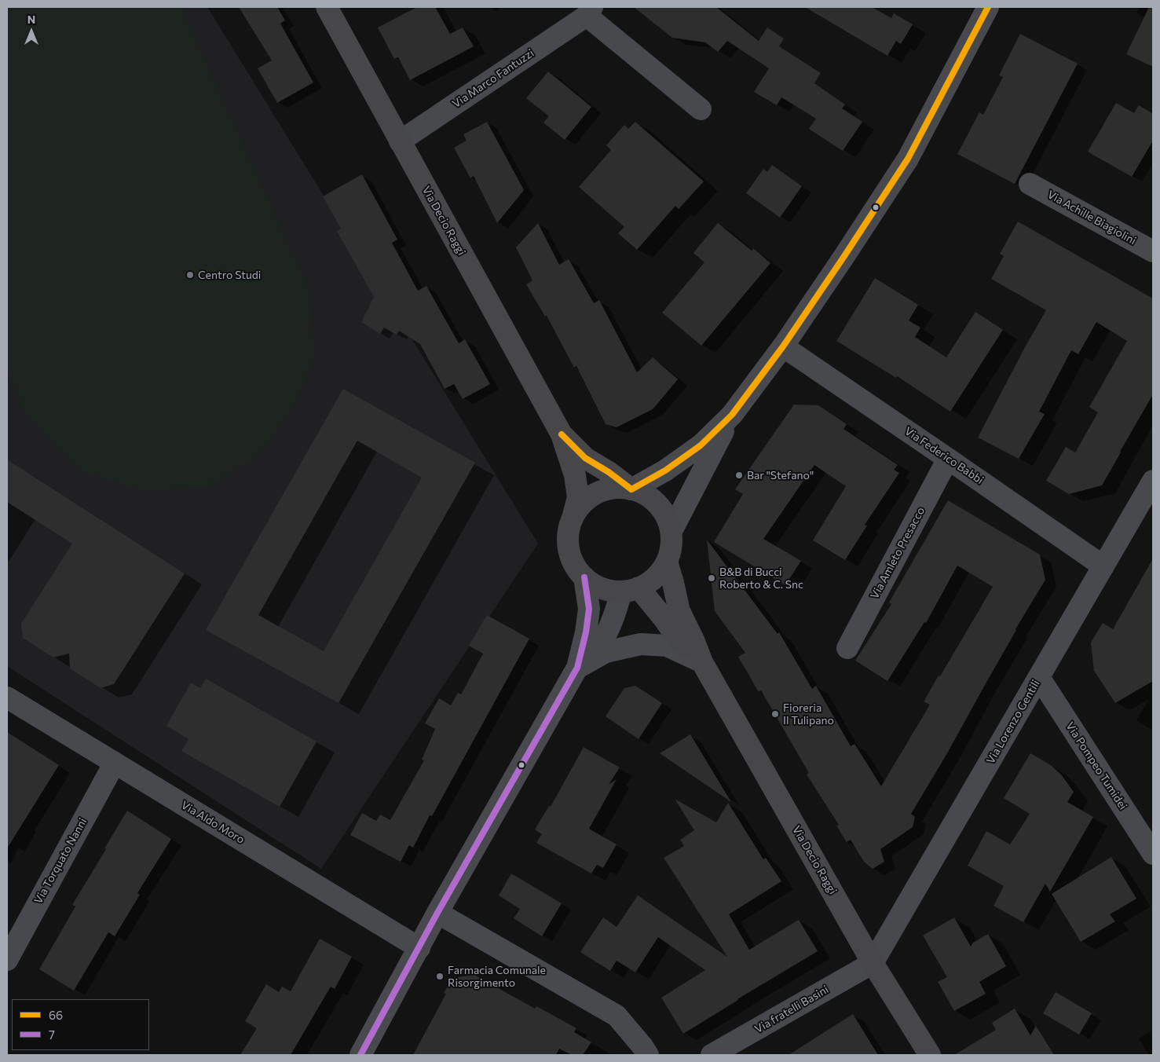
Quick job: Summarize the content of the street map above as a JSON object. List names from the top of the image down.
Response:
{
  "streets": {
    "main road": ["Via Decio Raggi"],
    "street": [
      "Via Marco Fantuzzi",
      "Via Achille Biagiolini",
      "Via Federico Babbi",
      "Via Amleto Presacco",
      "Via Lorenzo Gentili",
      "Via Pompeo Tumidei",
      "Via Aldo Moro",
      "Via Torquato Nanni",
      "Via fratelli Basini"
    ]
  },
  "crossings": [
    ["Via Marco Fantuzzi", "Via Decio Raggi"],
    ["Via Decio Raggi", "Via Lorenzo Gentili"],
    ["Via Decio Raggi", "Via fratelli Basini"],
    ["Via Federico Babbi", "Via Amleto Presacco"],
    ["Via Federico Babbi", "Via Lorenzo Gentili"],
    ["Via Lorenzo Gentili", "Via Pompeo Tumidei"],
    ["Via Lorenzo Gentili", "Via fratelli Basini"],
    ["Via Aldo Moro", "Via Torquato Nanni"]
  ],
  "places": [
    "Centro Studi",
    "Bar \"Stefano\"",
    "B&B di Bucci Roberto & C. Snc",
    "Fioreria Il Tulipano",
    "Farmacia Comunale Risorgimento"
  ],
  "lines": ["transit line 66", "transit line 7"],
  "legend": ["66", "7"],
  "north": "top"
}
